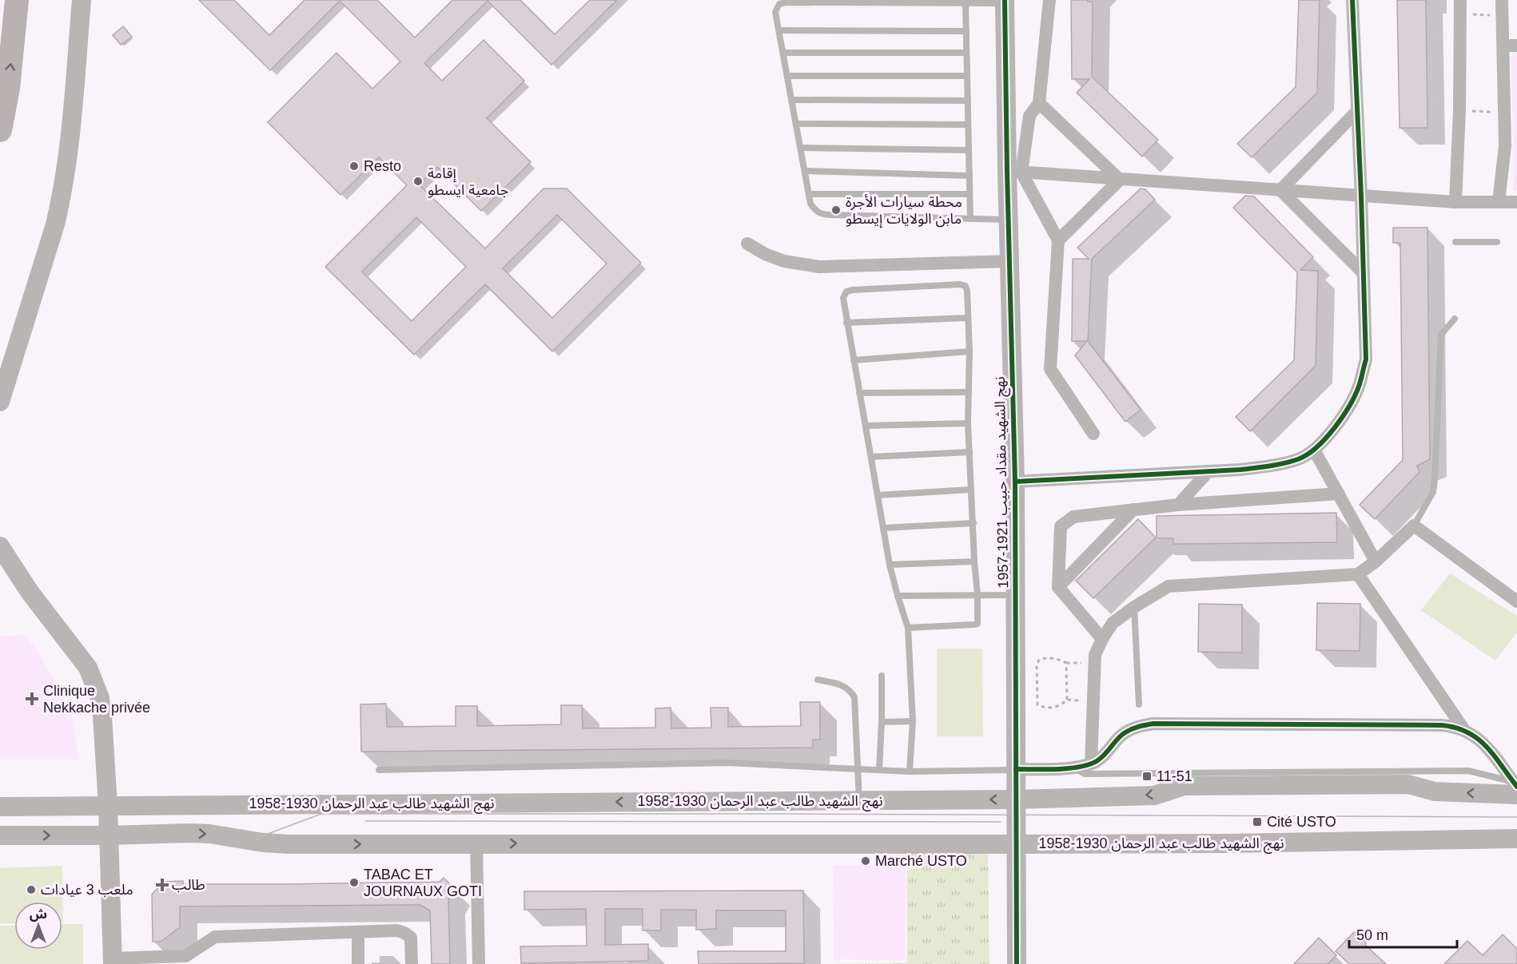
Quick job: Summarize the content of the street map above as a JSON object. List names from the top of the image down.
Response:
{
  "streets": {
    "main road": ["نهج الشهيد مقداد حبيب 1921-1957", "نهج الشهيد طالب عبد الرحمان 1930-1958"]
  },
  "crossings": [
    ["نهج الشهيد مقداد حبيب 1921-1957", "نهج الشهيد طالب عبد الرحمان 1930-1958"]
  ],
  "places": {
    "other": [
      "Resto",
      "إقامة جامعية ايسطو",
      "محطة سيارات الأجرة مابن الولايات إيسطو",
      "Marché USTO",
      "TABAC ET JOURNAUX GOTI",
      "ملعب 3 عيادات"
    ],
    "health": ["Clinique Nekkache privée", "طالب"],
    "transit": ["11-51", "Cité USTO"]
  },
  "scale_bar": "50 m",
  "north": "top"
}
